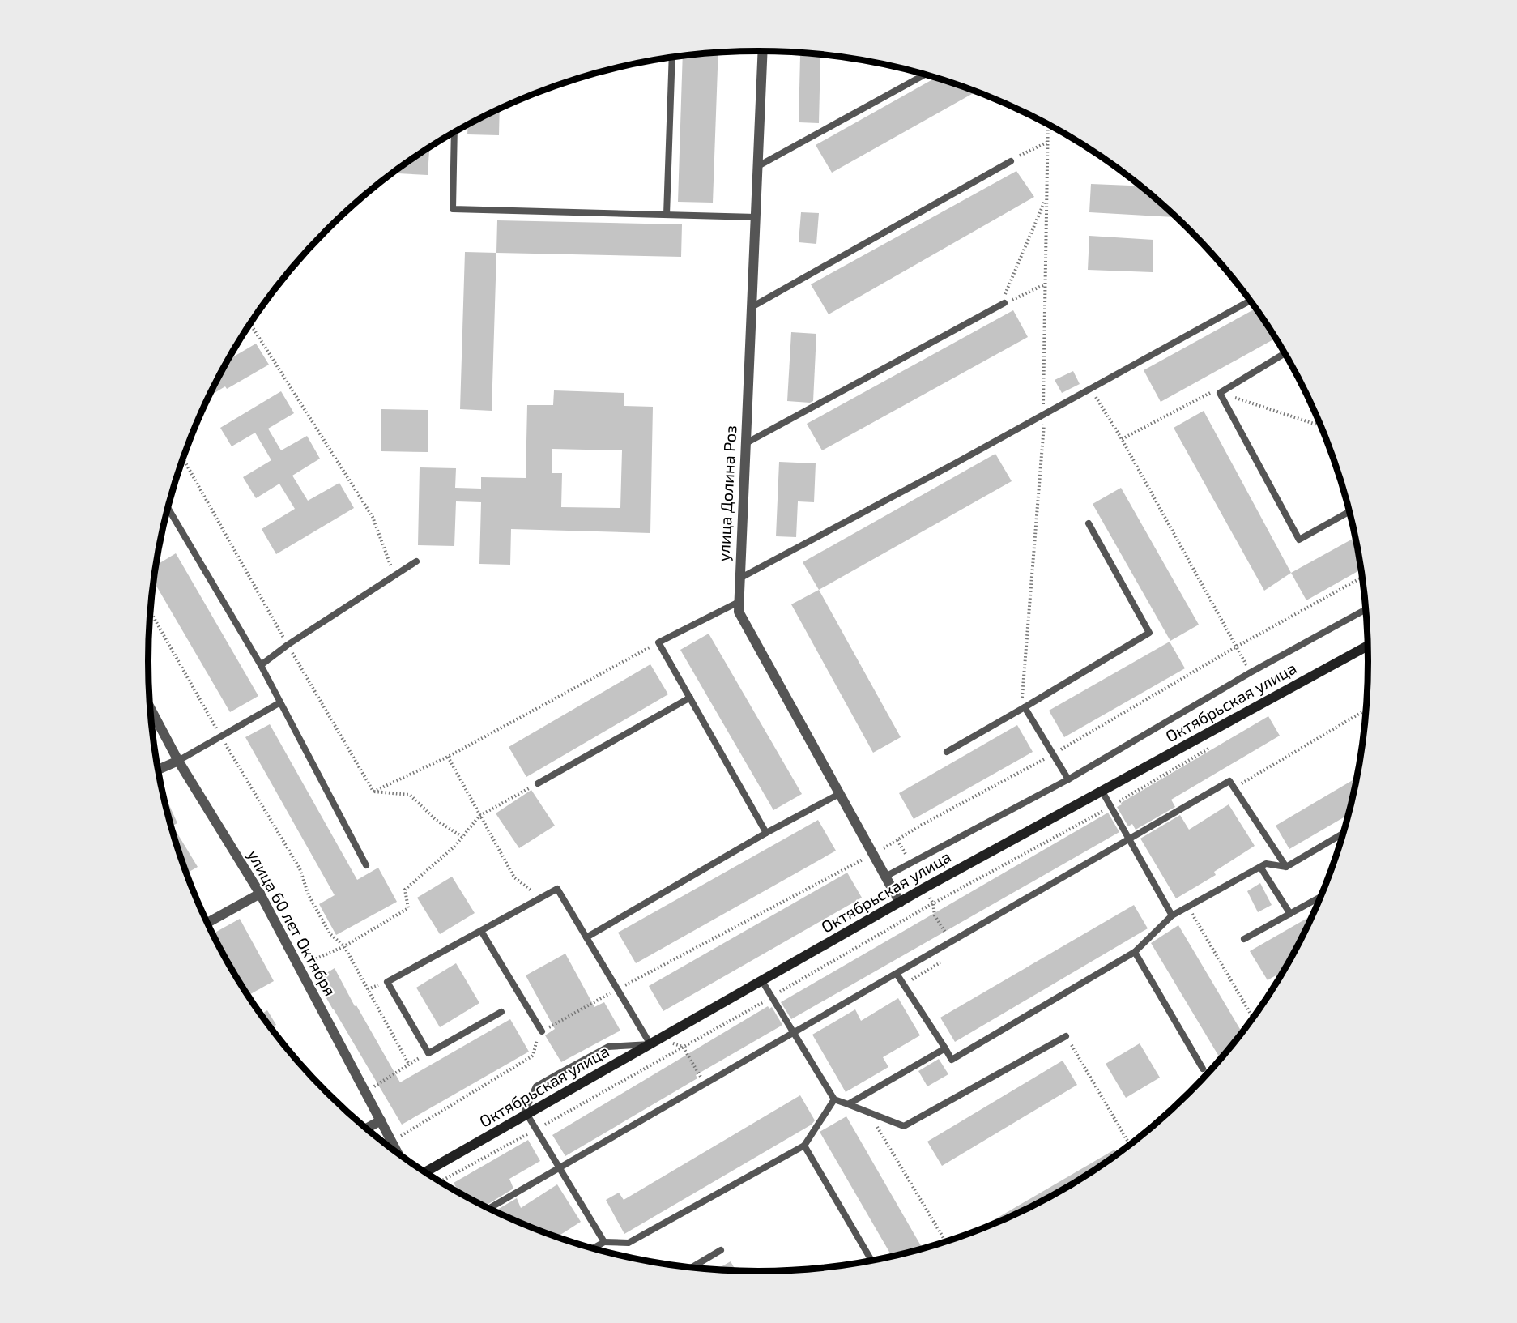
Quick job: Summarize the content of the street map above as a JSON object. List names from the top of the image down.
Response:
{
  "streets": {
    "main road": ["Октябрьская улица"],
    "street": ["улица Долина Роз", "улица 60 лет Октября"]
  },
  "crossings": [
    ["улица Долина Роз", "Октябрьская улица"]
  ]
}
